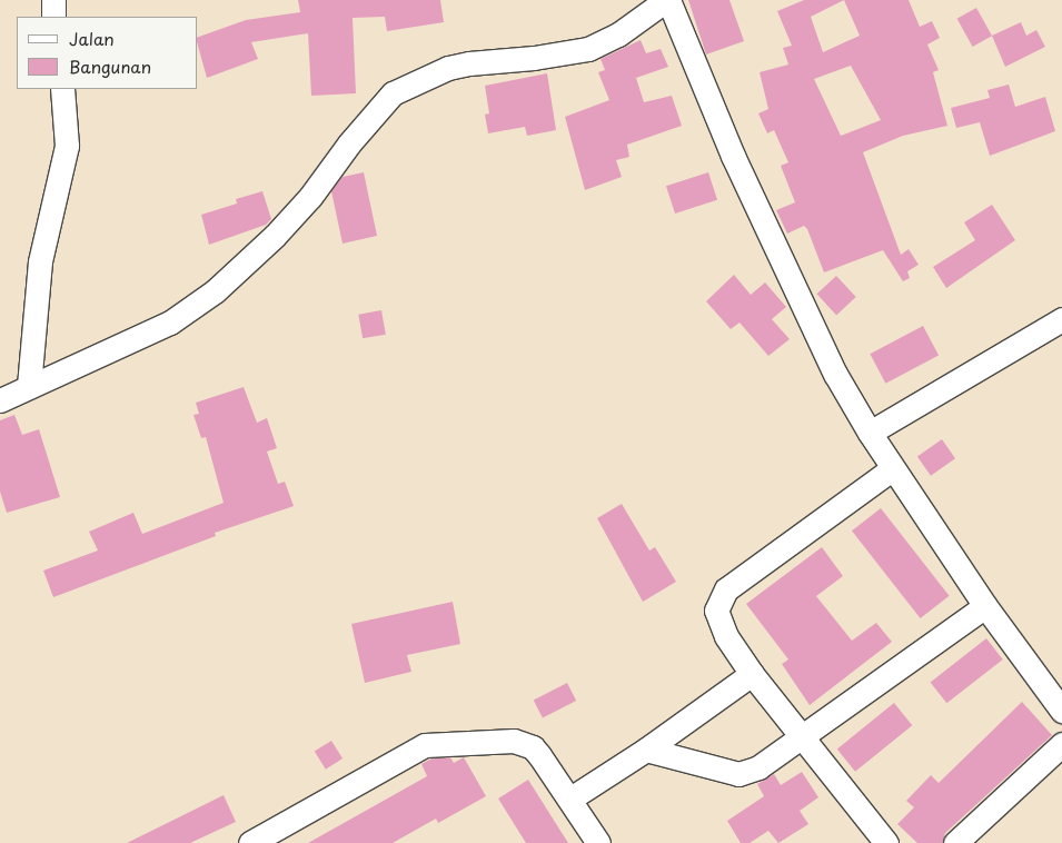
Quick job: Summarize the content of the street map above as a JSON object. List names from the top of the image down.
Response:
{
  "legend": ["Jalan", "Bangunan"]
}
